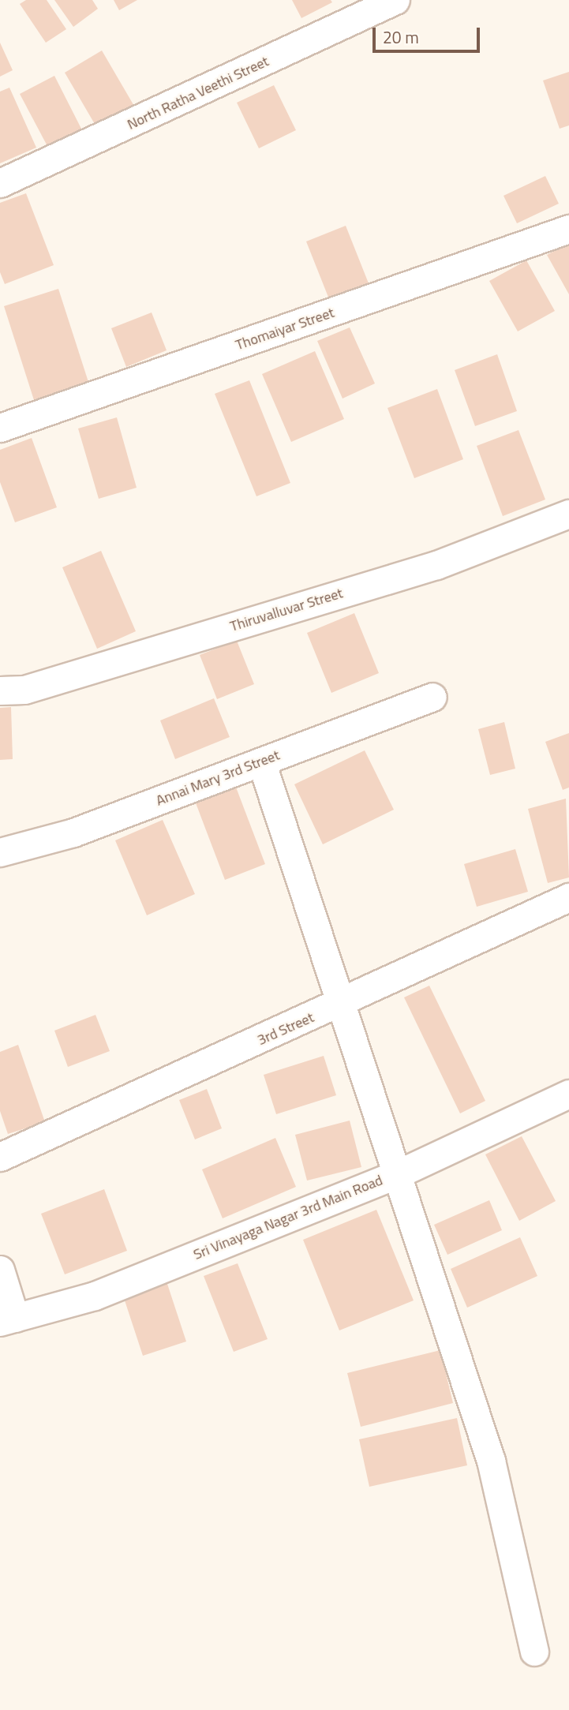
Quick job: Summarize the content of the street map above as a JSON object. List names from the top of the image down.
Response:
{
  "streets": {
    "street": [
      "North Ratha Veethi Street",
      "Thomaiyar Street",
      "Thiruvalluvar Street",
      "Annai Mary 3rd Street",
      "3rd Street",
      "Sri Vinayaga Nagar 3rd Main Road"
    ]
  },
  "scale_bar": "20 m"
}
